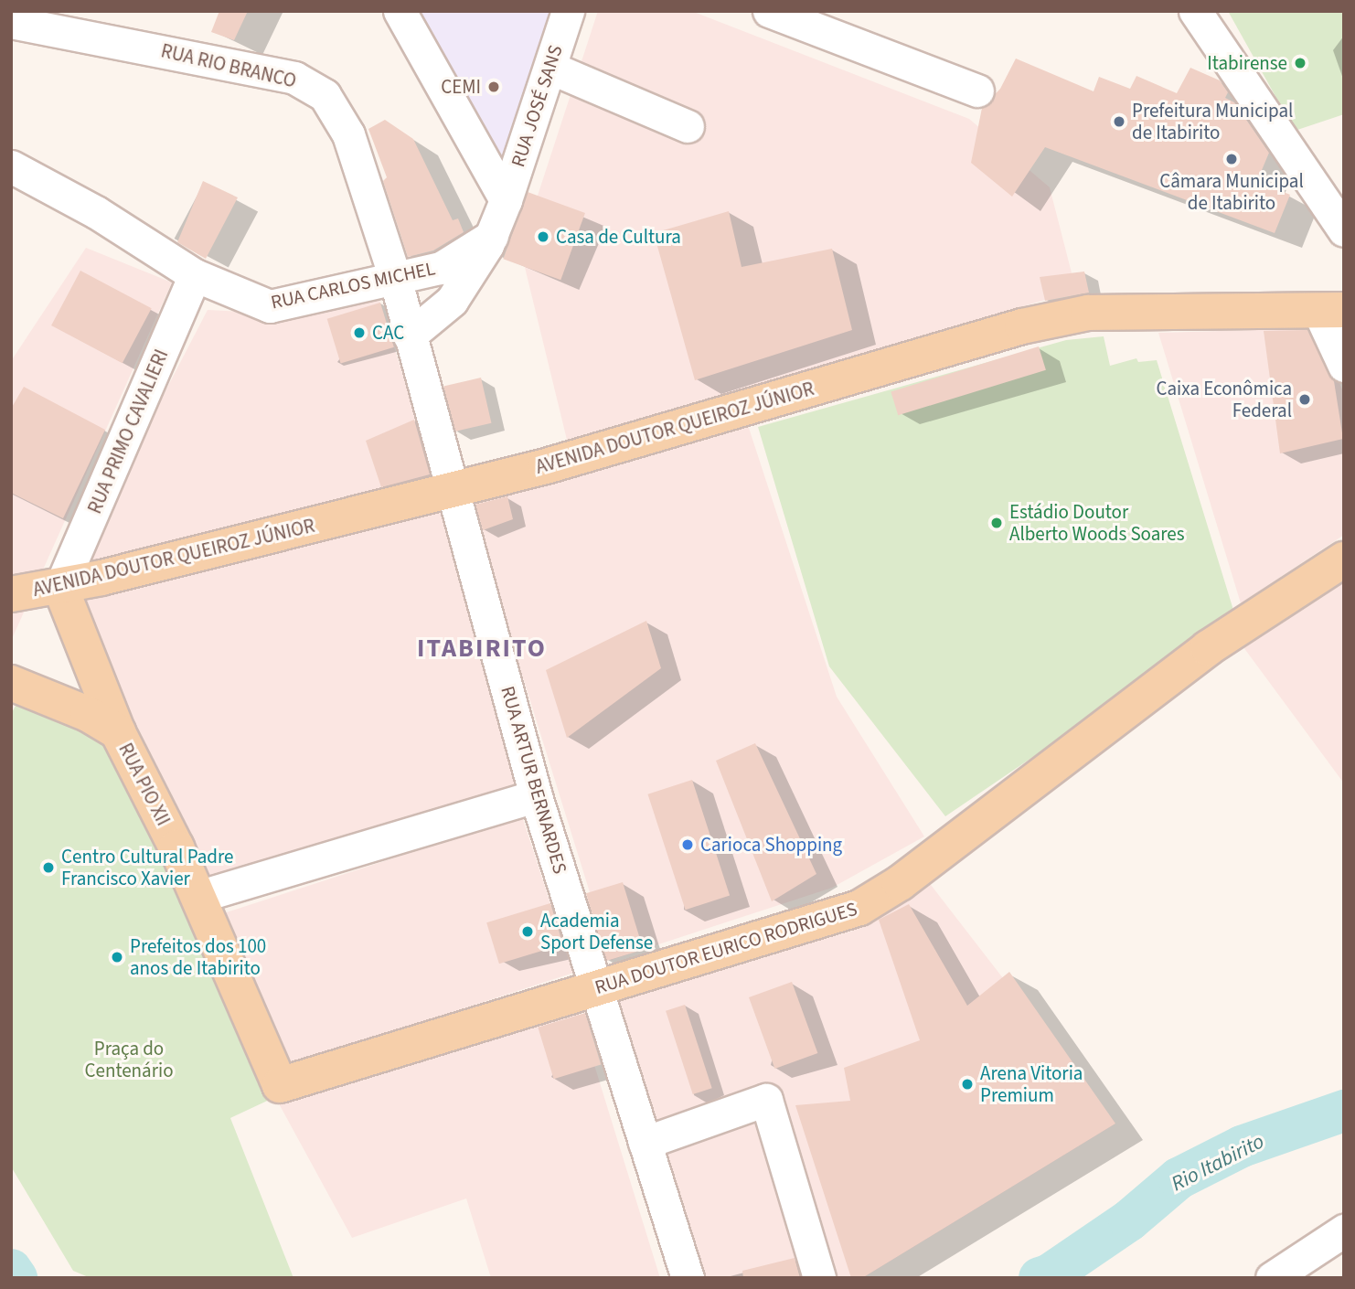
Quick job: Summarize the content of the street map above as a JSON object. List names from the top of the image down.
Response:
{
  "streets": {
    "main road": ["AVENIDA DOUTOR QUEIROZ JÚNIOR", "RUA PIO XII", "RUA DOUTOR EURICO RODRIGUES"],
    "street": [
      "RUA RIO BRANCO",
      "RUA JOSÉ SANS",
      "RUA CARLOS MICHEL",
      "RUA PRIMO CAVALIERI",
      "RUA ARTUR BERNARDES"
    ]
  },
  "crossings": [
    ["RUA RIO BRANCO", "RUA CARLOS MICHEL"],
    ["RUA RIO BRANCO", "RUA ARTUR BERNARDES"],
    ["RUA JOSÉ SANS", "RUA CARLOS MICHEL"],
    ["RUA JOSÉ SANS", "RUA ARTUR BERNARDES"],
    ["RUA CARLOS MICHEL", "RUA PRIMO CAVALIERI"],
    ["RUA CARLOS MICHEL", "RUA ARTUR BERNARDES"],
    ["AVENIDA DOUTOR QUEIROZ JÚNIOR", "RUA PRIMO CAVALIERI"],
    ["AVENIDA DOUTOR QUEIROZ JÚNIOR", "RUA ARTUR BERNARDES"],
    ["AVENIDA DOUTOR QUEIROZ JÚNIOR", "RUA PIO XII"],
    ["RUA PRIMO CAVALIERI", "RUA PIO XII"],
    ["RUA ARTUR BERNARDES", "RUA DOUTOR EURICO RODRIGUES"],
    ["RUA PIO XII", "RUA DOUTOR EURICO RODRIGUES"]
  ],
  "districts": ["ITABIRITO"],
  "water": ["Rio Itabirito"],
  "parks": ["Praça do Centenário"],
  "places": [
    "Itabirense",
    "CEMI",
    "Prefeitura Municipal de Itabirito",
    "Câmara Municipal de Itabirito",
    "Casa de Cultura",
    "CAC",
    "Caixa Econômica Federal",
    "Estádio Doutor Alberto Woods Soares",
    "Carioca Shopping",
    "Centro Cultural Padre Francisco Xavier",
    "Academia Sport Defense",
    "Prefeitos dos 100 anos de Itabirito",
    "Arena Vitoria Premium"
  ]
}
